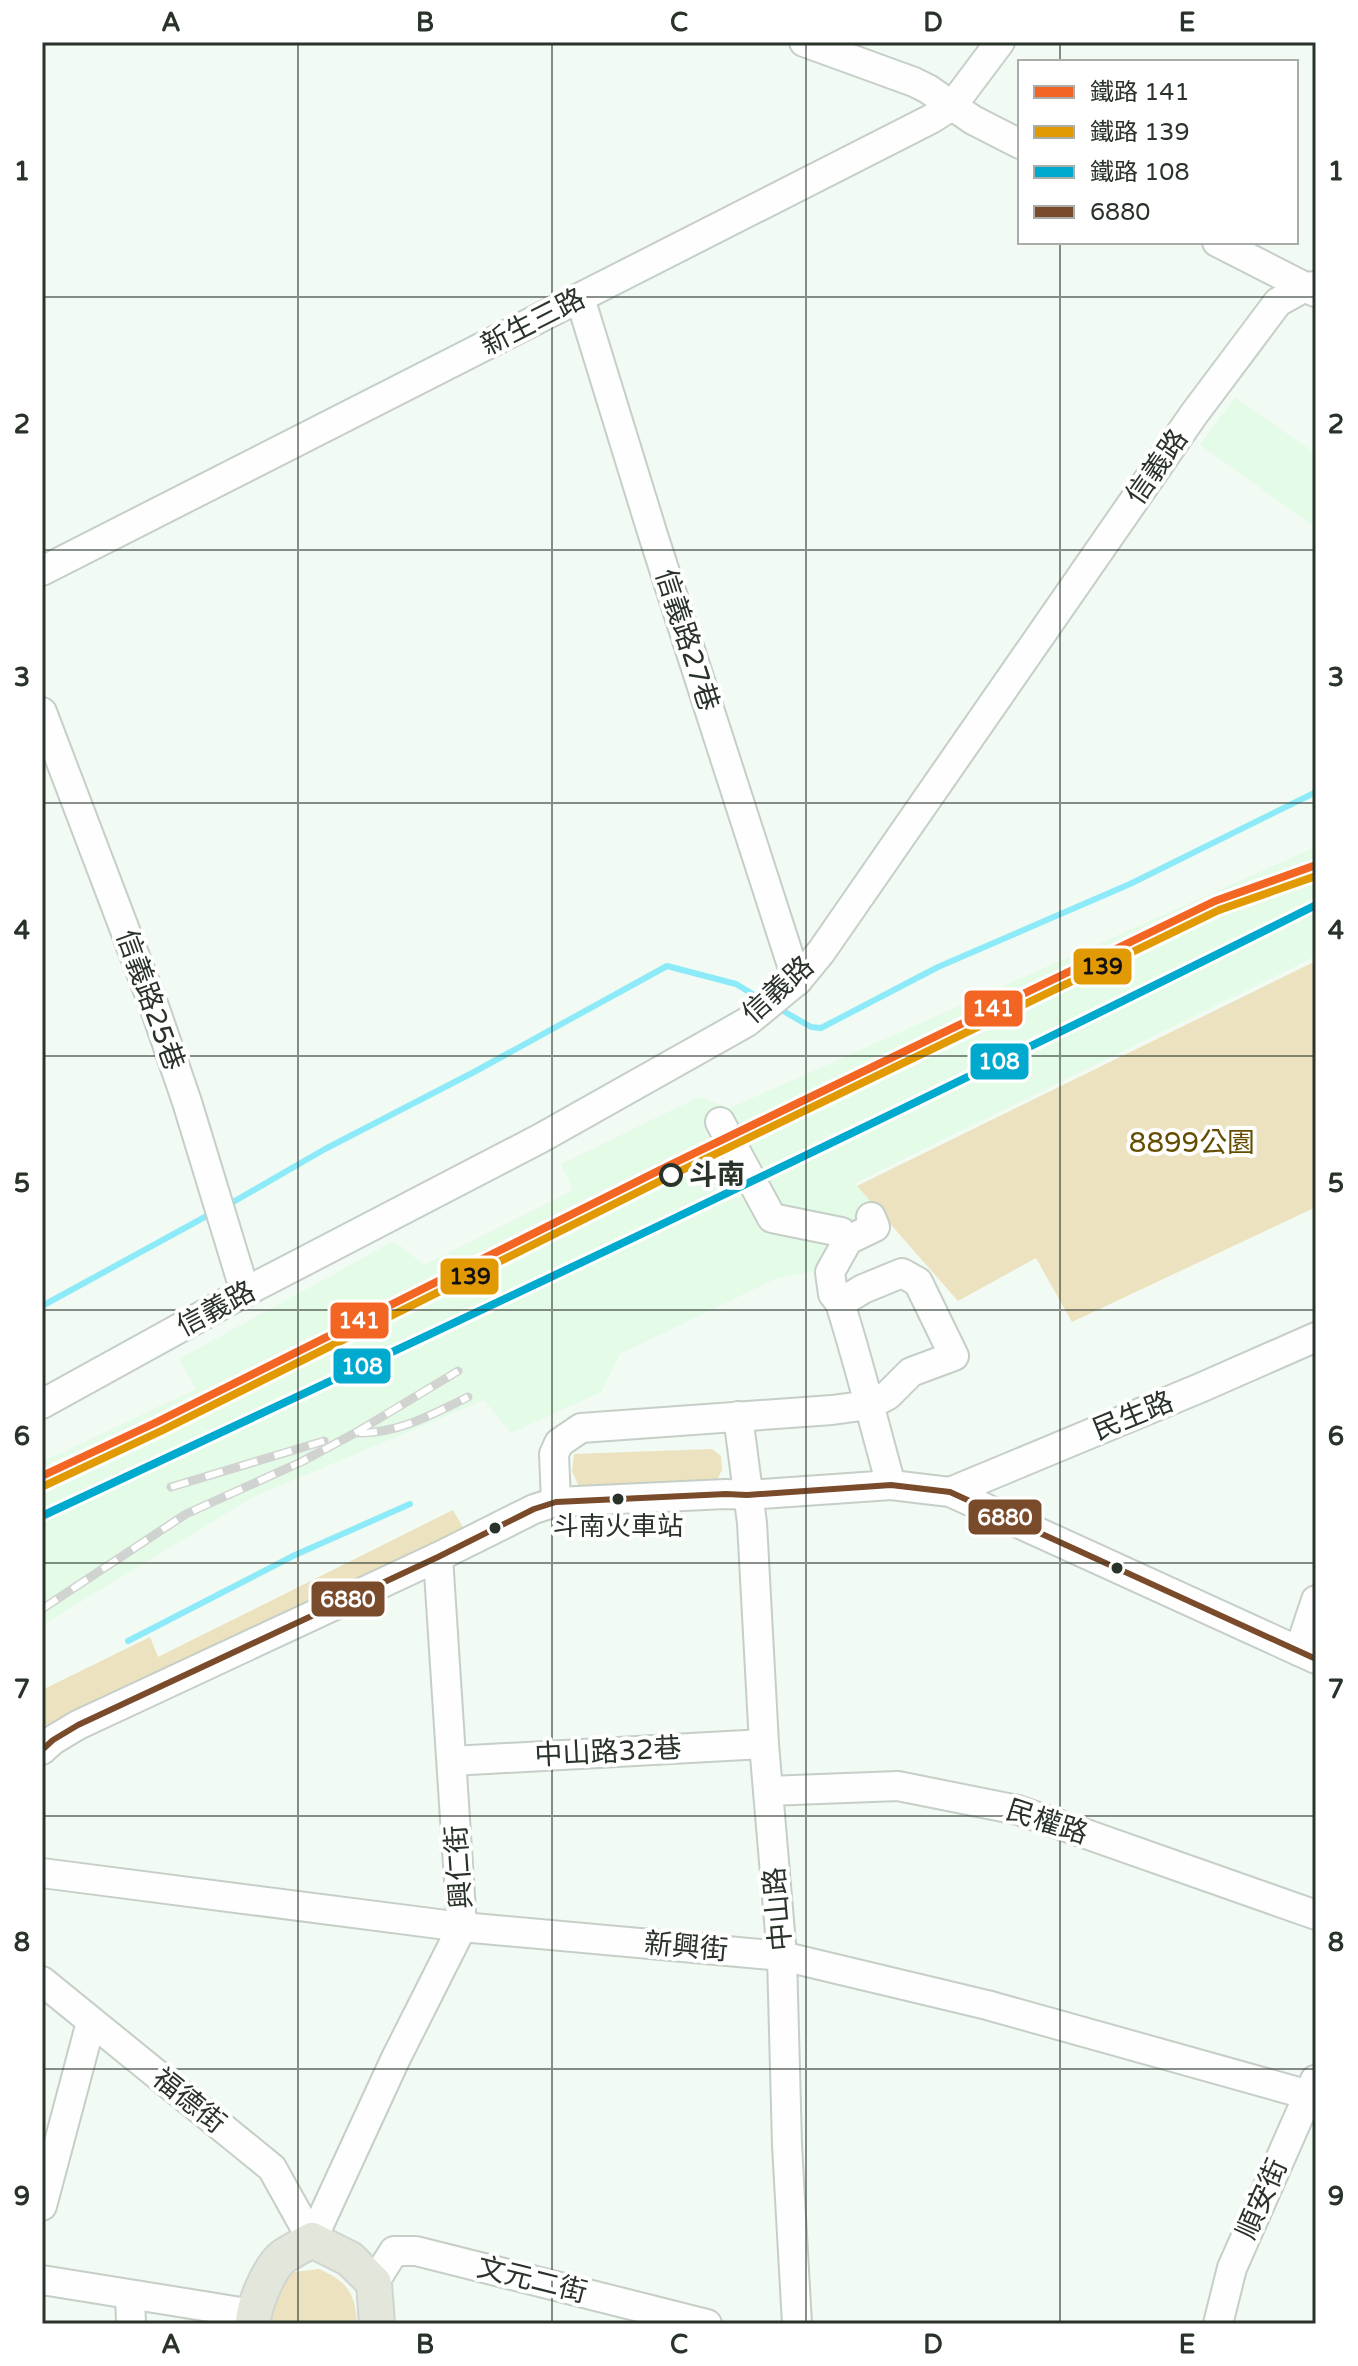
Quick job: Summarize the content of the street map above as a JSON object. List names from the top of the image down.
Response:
{
  "streets": {
    "street": [
      "新生三路",
      "信義路",
      "信義路27巷",
      "信義路25巷",
      "民生路",
      "中山路32巷",
      "民權路",
      "興仁街",
      "中山路",
      "新興街",
      "福德街",
      "順安街",
      "文元二街"
    ]
  },
  "crossings": [
    ["新生三路", "信義路27巷"],
    ["信義路", "信義路27巷"],
    ["信義路", "信義路25巷"],
    ["中山路32巷", "興仁街"],
    ["中山路32巷", "中山路"],
    ["民權路", "中山路"],
    ["興仁街", "新興街"],
    ["興仁街", "福德街"],
    ["中山路", "新興街"],
    ["新興街", "順安街"]
  ],
  "parks": ["8899公園"],
  "places": ["斗南", "斗南火車站"],
  "lines": [
    "rail line 141",
    "rail line 139",
    "rail line 108",
    "transit line 6880"
  ],
  "legend": [
    "鐵路 141",
    "鐵路 139",
    "鐵路 108",
    "6880"
  ],
  "grid": {
    "columns": [
      "A",
      "B",
      "C",
      "D",
      "E"
    ],
    "rows": [
      "1",
      "2",
      "3",
      "4",
      "5",
      "6",
      "7",
      "8",
      "9"
    ]
  }
}
